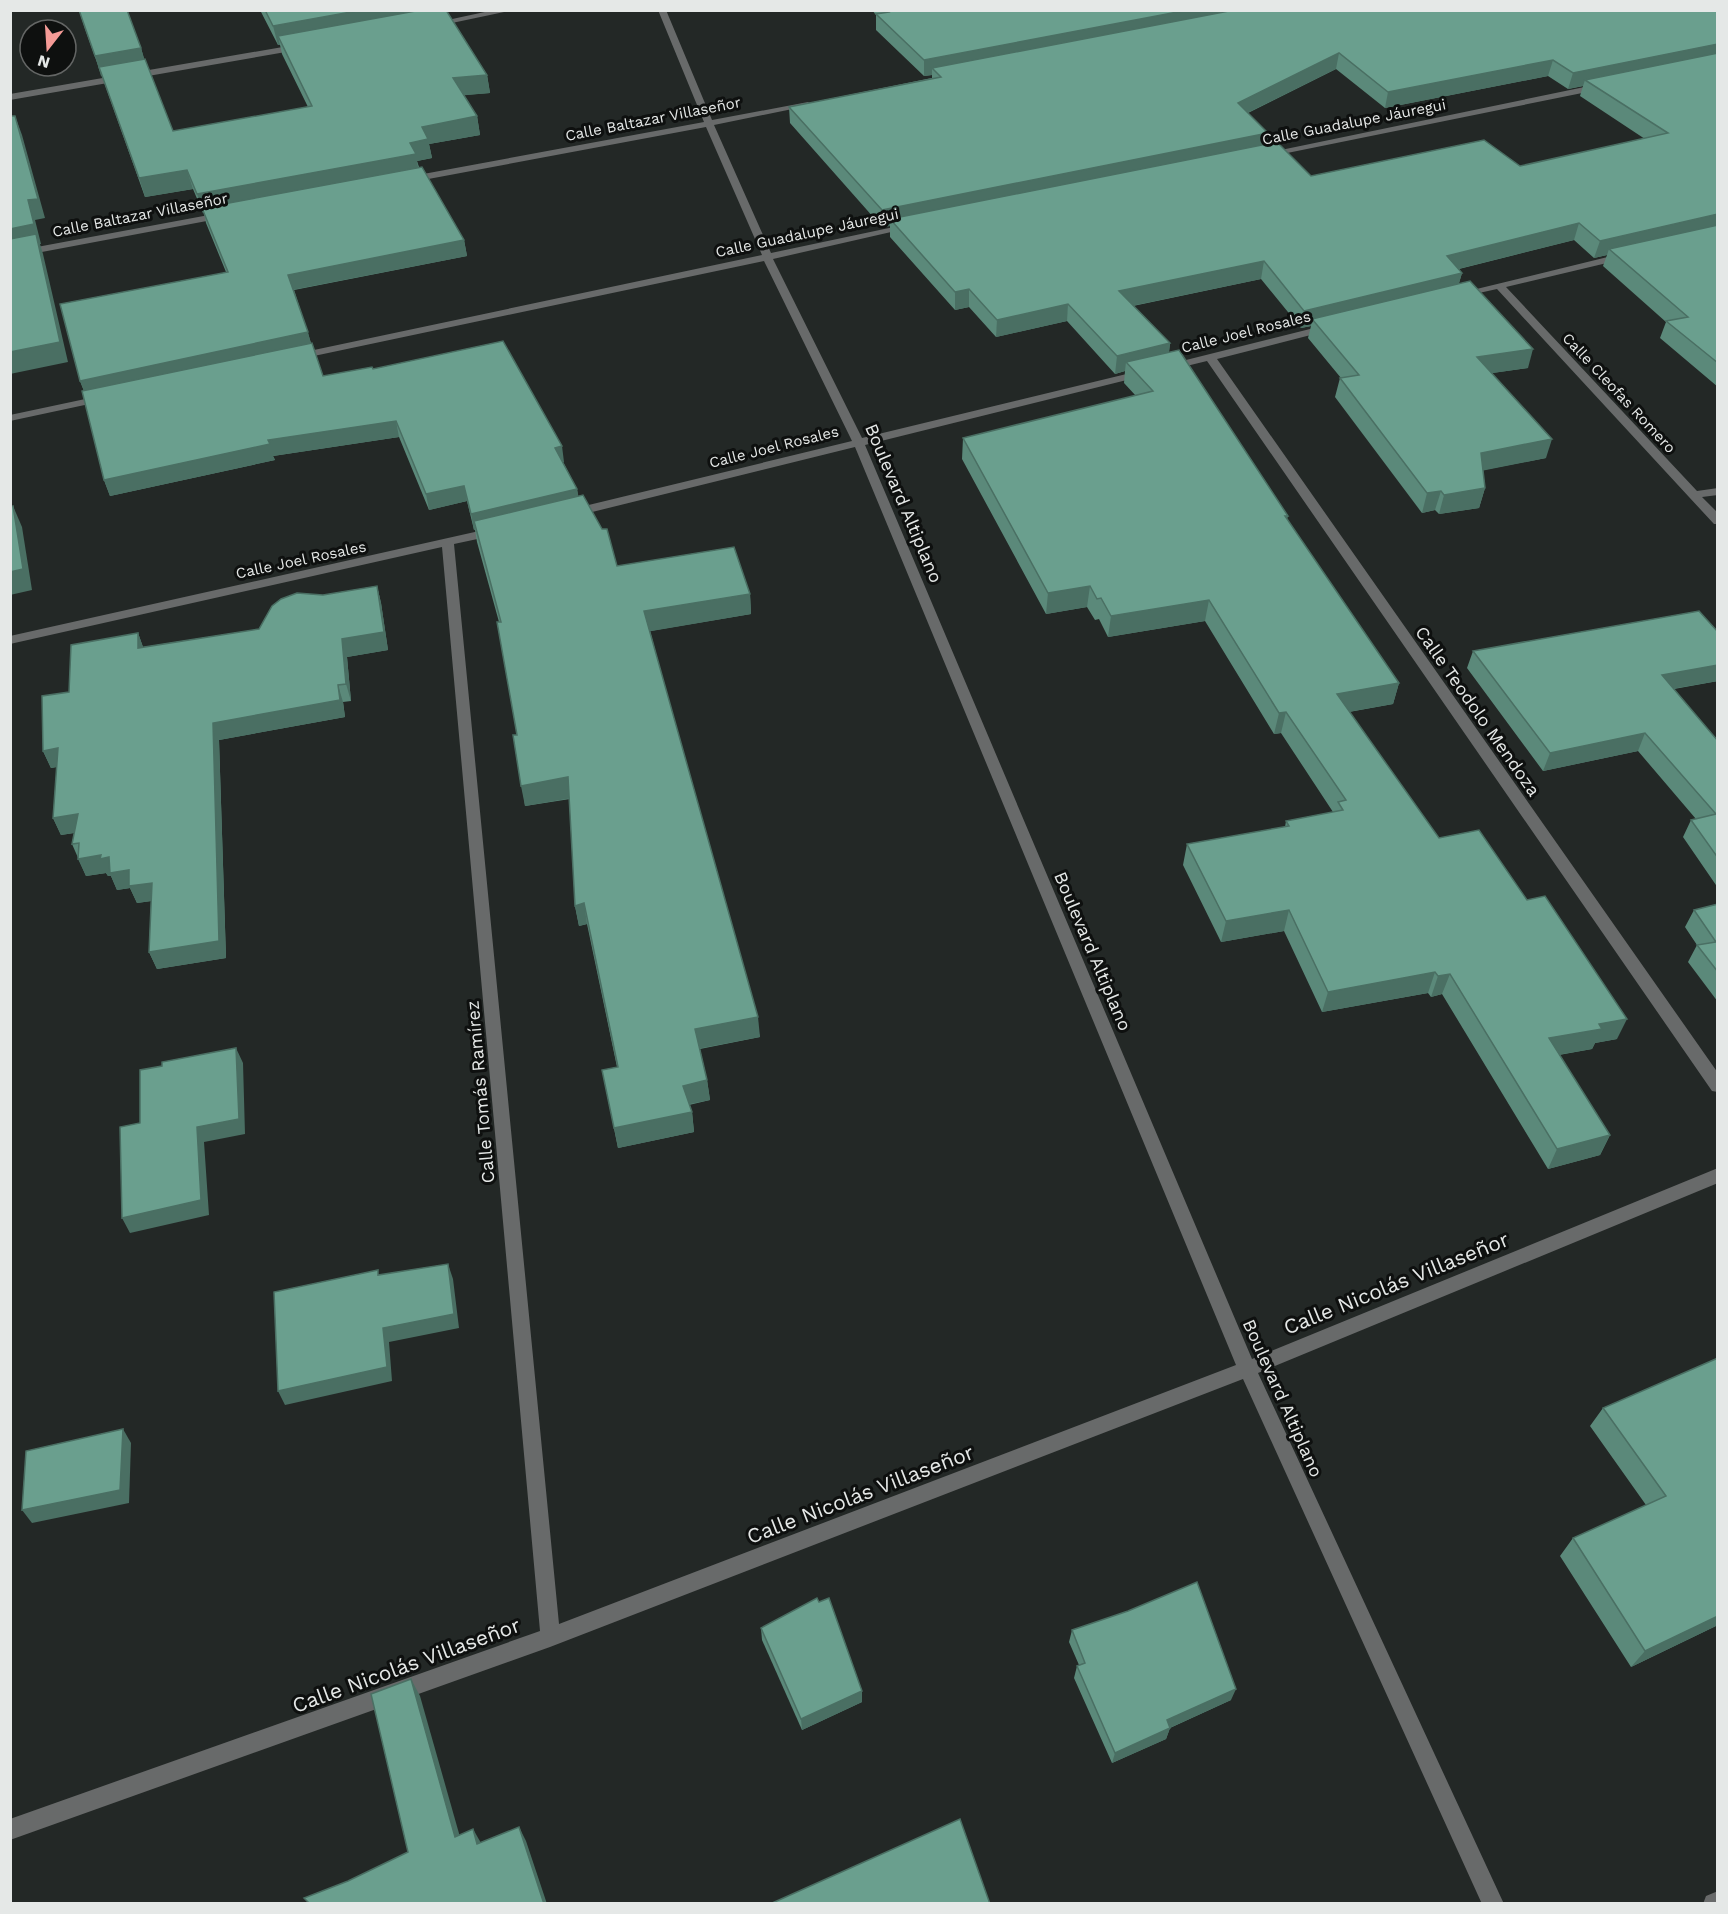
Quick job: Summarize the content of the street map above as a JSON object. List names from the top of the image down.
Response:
{
  "streets": {
    "street": [
      "Calle Baltazar Villaseñor",
      "Calle Guadalupe Jáuregui",
      "Calle Joel Rosales",
      "Calle Cleofas Romero",
      "Boulevard Altiplano",
      "Calle Teodolo Mendoza",
      "Calle Tomás Ramírez",
      "Calle Nicolás Villaseñor"
    ]
  },
  "crossings": [
    ["Calle Baltazar Villaseñor", "Boulevard Altiplano"],
    ["Calle Guadalupe Jáuregui", "Boulevard Altiplano"],
    ["Calle Joel Rosales", "Boulevard Altiplano"],
    ["Calle Joel Rosales", "Calle Teodolo Mendoza"],
    ["Calle Joel Rosales", "Calle Tomás Ramírez"],
    ["Boulevard Altiplano", "Calle Nicolás Villaseñor"],
    ["Calle Tomás Ramírez", "Calle Nicolás Villaseñor"]
  ],
  "north": "bottom"
}
